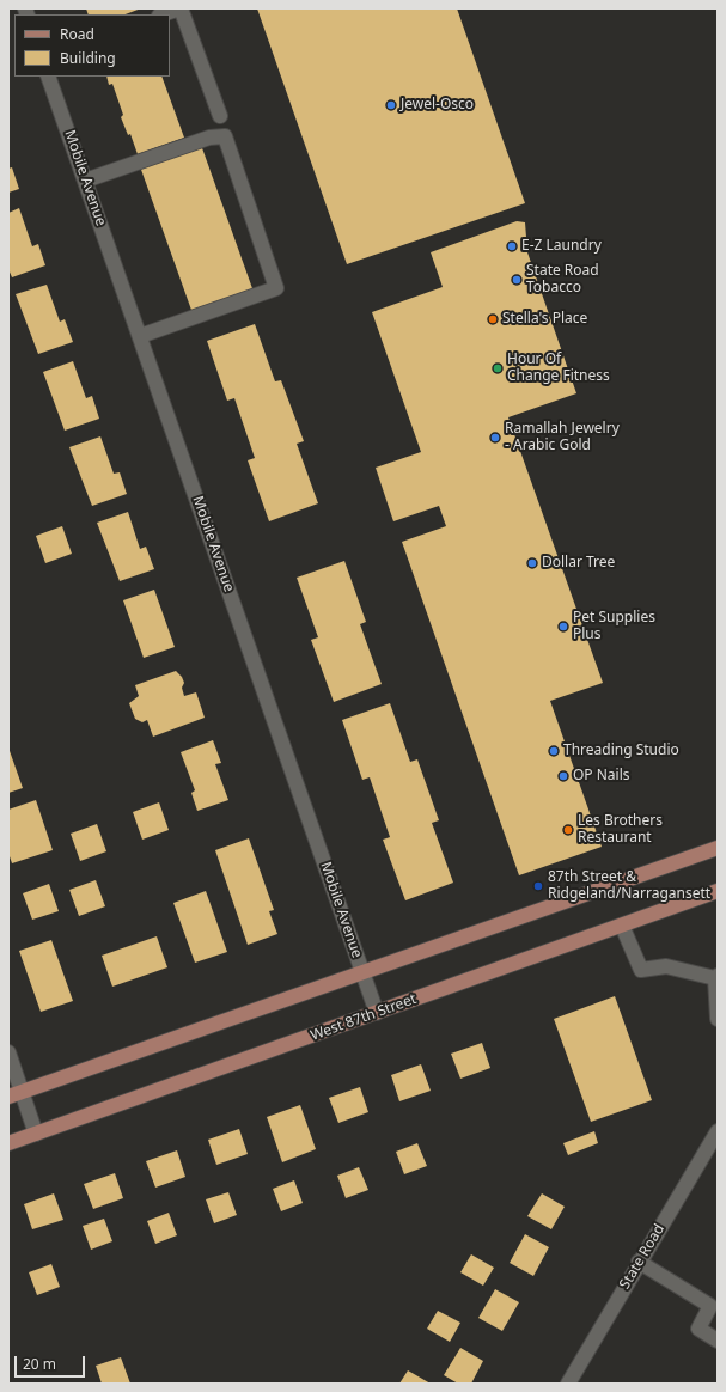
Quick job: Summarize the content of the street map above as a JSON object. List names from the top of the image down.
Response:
{
  "streets": {
    "main road": ["West 87th Street"],
    "street": ["Mobile Avenue", "State Road"]
  },
  "crossings": [
    ["Mobile Avenue", "West 87th Street"]
  ],
  "places": [
    "Jewel-Osco",
    "E-Z Laundry",
    "State Road Tobacco",
    "Stella's Place",
    "Hour Of Change Fitness",
    "Ramallah Jewelry - Arabic Gold",
    "Dollar Tree",
    "Pet Supplies Plus",
    "Threading Studio",
    "OP Nails",
    "Les Brothers Restaurant",
    "87th Street & Ridgeland/Narragansett"
  ],
  "legend": ["Road", "Building"],
  "scale_bar": "20 m"
}
